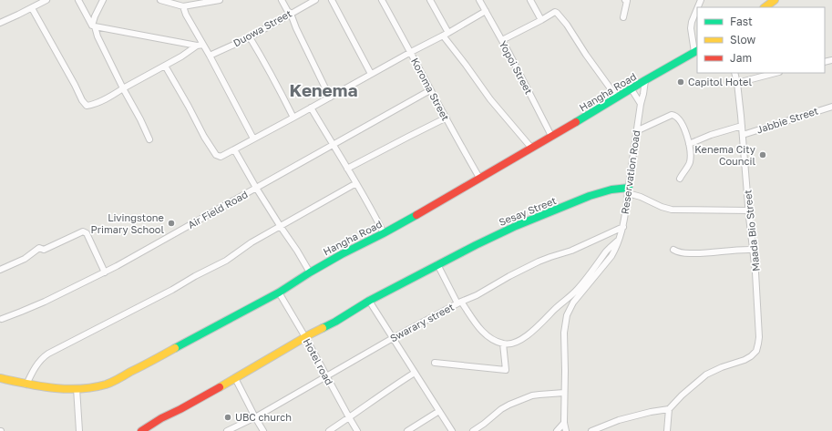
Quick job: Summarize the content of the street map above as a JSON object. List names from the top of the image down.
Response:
{
  "streets": {
    "main road": ["Hangha Road", "Sesay Street"],
    "street": [
      "Duowa Street",
      "Yopoi Street",
      "Koroma Street",
      "Jabbie Street",
      "Reservation Road",
      "Air Field Road",
      "Maada Bio Street",
      "Swarary street",
      "Hotel road"
    ]
  },
  "crossings": [
    ["Yopoi Street", "Hangha Road"],
    ["Koroma Street", "Hangha Road"],
    ["Koroma Street", "Air Field Road"],
    ["Hangha Road", "Reservation Road"],
    ["Hangha Road", "Hotel road"],
    ["Jabbie Street", "Maada Bio Street"],
    ["Reservation Road", "Sesay Street"],
    ["Reservation Road", "Swarary street"],
    ["Sesay Street", "Hotel road"],
    ["Swarary street", "Hotel road"]
  ],
  "districts": ["Kenema"],
  "places": [
    "Capitol Hotel",
    "Kenema City Council",
    "Livingstone Primary School",
    "UBC church"
  ],
  "legend": ["Fast", "Slow", "Jam"]
}
